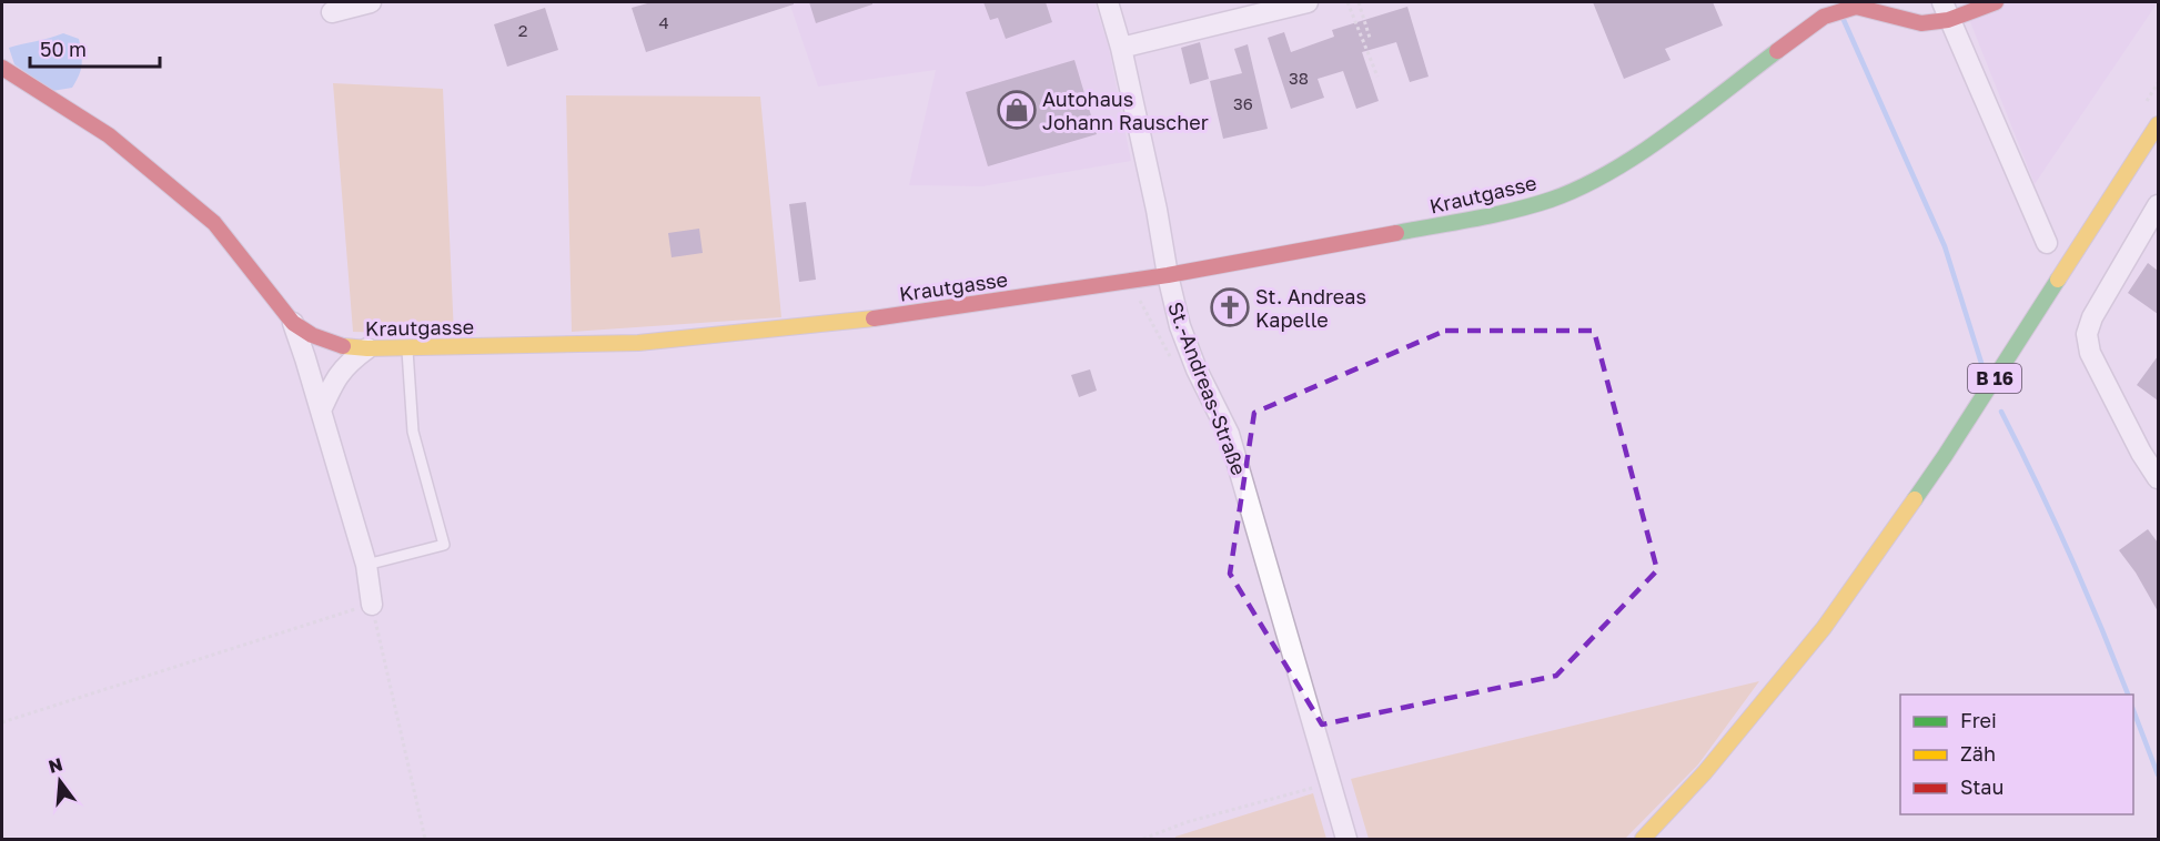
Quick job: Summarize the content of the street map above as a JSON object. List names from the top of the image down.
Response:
{
  "streets": {
    "street": ["Krautgasse", "B 16", "St.-Andreas-Straße"]
  },
  "crossings": [
    ["Krautgasse", "St.-Andreas-Straße"]
  ],
  "places": {
    "shop": ["Autohaus Johann Rauscher"],
    "church": ["St. Andreas Kapelle"]
  },
  "house_numbers": [
    "4",
    "2",
    "38",
    "36"
  ],
  "legend": ["Frei", "Zäh", "Stau"],
  "scale_bar": "50 m",
  "north": "top"
}
